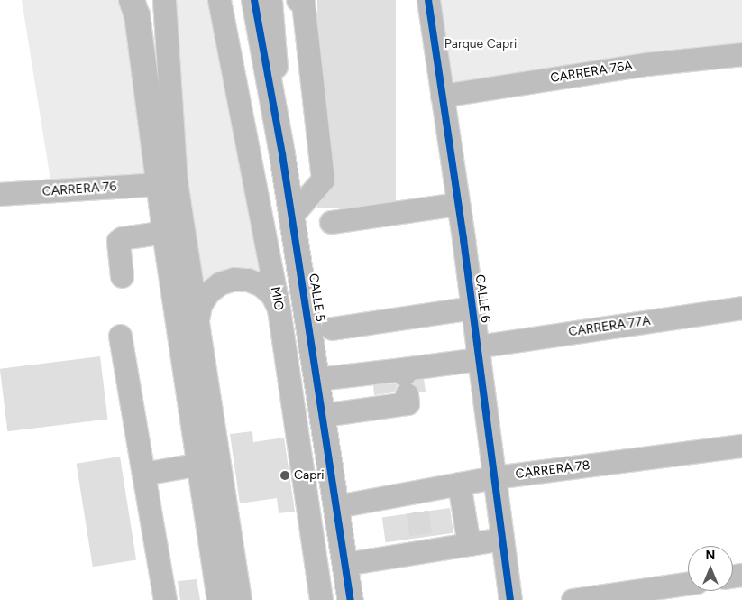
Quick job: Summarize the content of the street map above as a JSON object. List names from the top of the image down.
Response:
{
  "streets": {
    "main road": ["CALLE 5"],
    "street": [
      "CARRERA 76A",
      "CARRERA 76",
      "MIO",
      "CALLE 6",
      "CARRERA 77A",
      "CARRERA 78"
    ]
  },
  "crossings": [
    ["CARRERA 76A", "CALLE 6"],
    ["CALLE 5", "CARRERA 77A"],
    ["CALLE 5", "CARRERA 78"],
    ["CALLE 6", "CARRERA 77A"],
    ["CALLE 6", "CARRERA 78"]
  ],
  "parks": ["Parque Capri"],
  "places": ["Capri"],
  "north": "top"
}
